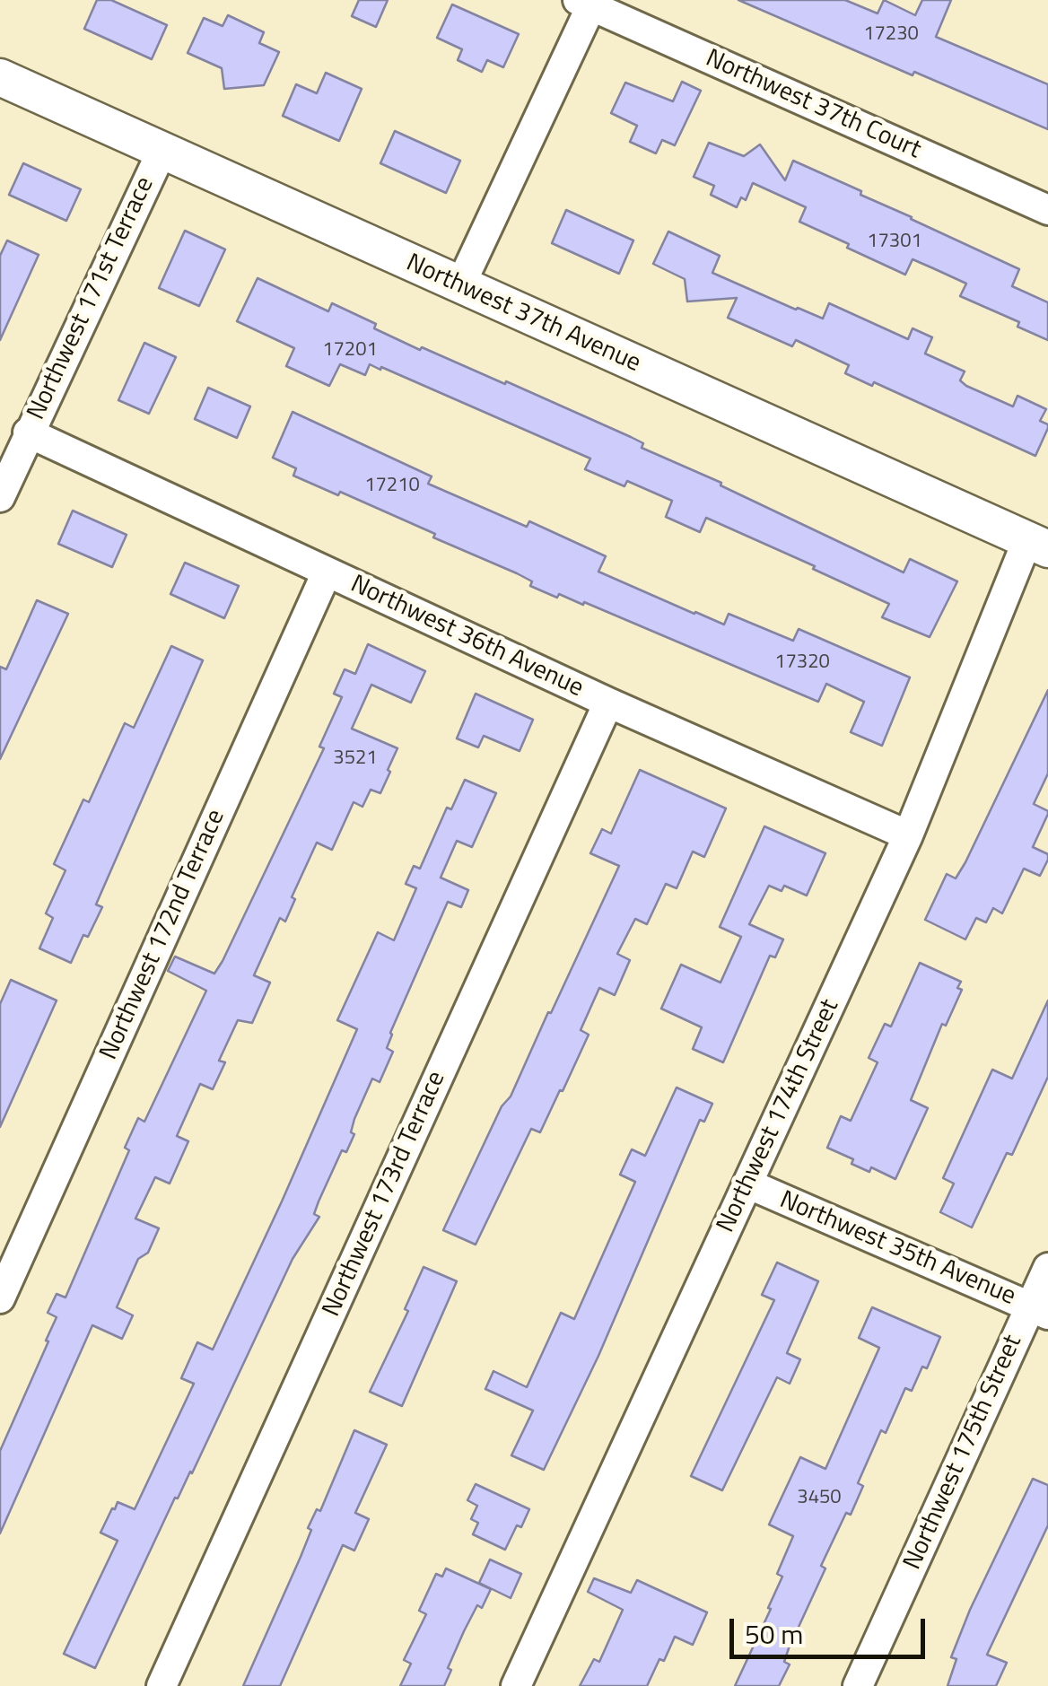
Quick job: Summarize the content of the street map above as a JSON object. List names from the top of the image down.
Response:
{
  "streets": {
    "main road": ["Northwest 37th Avenue"],
    "street": [
      "Northwest 37th Court",
      "Northwest 171st Terrace",
      "Northwest 36th Avenue",
      "Northwest 172nd Terrace",
      "Northwest 174th Street",
      "Northwest 173rd Terrace",
      "Northwest 35th Avenue",
      "Northwest 175th Street"
    ]
  },
  "crossings": [
    ["Northwest 171st Terrace", "Northwest 37th Avenue"],
    ["Northwest 171st Terrace", "Northwest 36th Avenue"],
    ["Northwest 37th Avenue", "Northwest 174th Street"],
    ["Northwest 36th Avenue", "Northwest 172nd Terrace"],
    ["Northwest 36th Avenue", "Northwest 174th Street"],
    ["Northwest 36th Avenue", "Northwest 173rd Terrace"],
    ["Northwest 174th Street", "Northwest 35th Avenue"],
    ["Northwest 35th Avenue", "Northwest 175th Street"]
  ],
  "house_numbers": [
    "17230",
    "17301",
    "17201",
    "17210",
    "17320",
    "3521",
    "3450"
  ],
  "scale_bar": "50 m"
}
